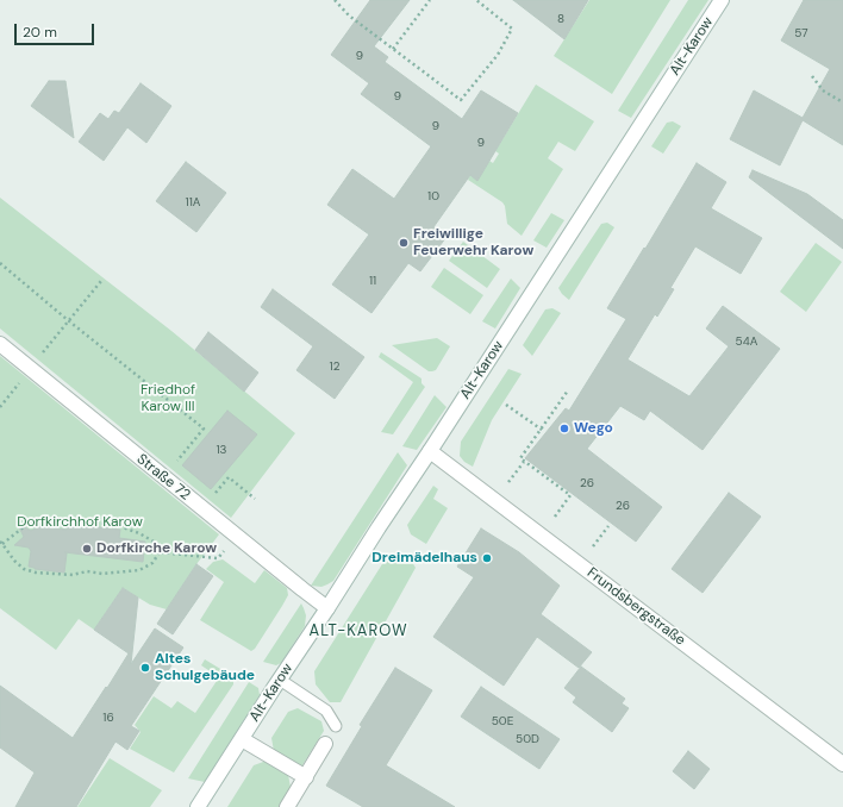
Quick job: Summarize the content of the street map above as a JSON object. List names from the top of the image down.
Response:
{
  "streets": {
    "street": ["Alt-Karow", "Straße 72", "Frundsbergstraße"]
  },
  "crossings": [
    ["Alt-Karow", "Straße 72"],
    ["Alt-Karow", "Frundsbergstraße"]
  ],
  "districts": ["ALT-KAROW"],
  "parks": ["Friedhof Karow III", "Dorfkirchhof Karow"],
  "places": [
    "Freiwillige Feuerwehr Karow",
    "Wego",
    "Dorfkirche Karow",
    "Dreimädelhaus",
    "Altes Schulgebäude"
  ],
  "house_numbers": [
    "8",
    "57",
    "9",
    "9",
    "9",
    "9",
    "10",
    "11A",
    "11",
    "54A",
    "12",
    "13",
    "26",
    "26",
    "16",
    "50E",
    "50D"
  ],
  "scale_bar": "20 m"
}
